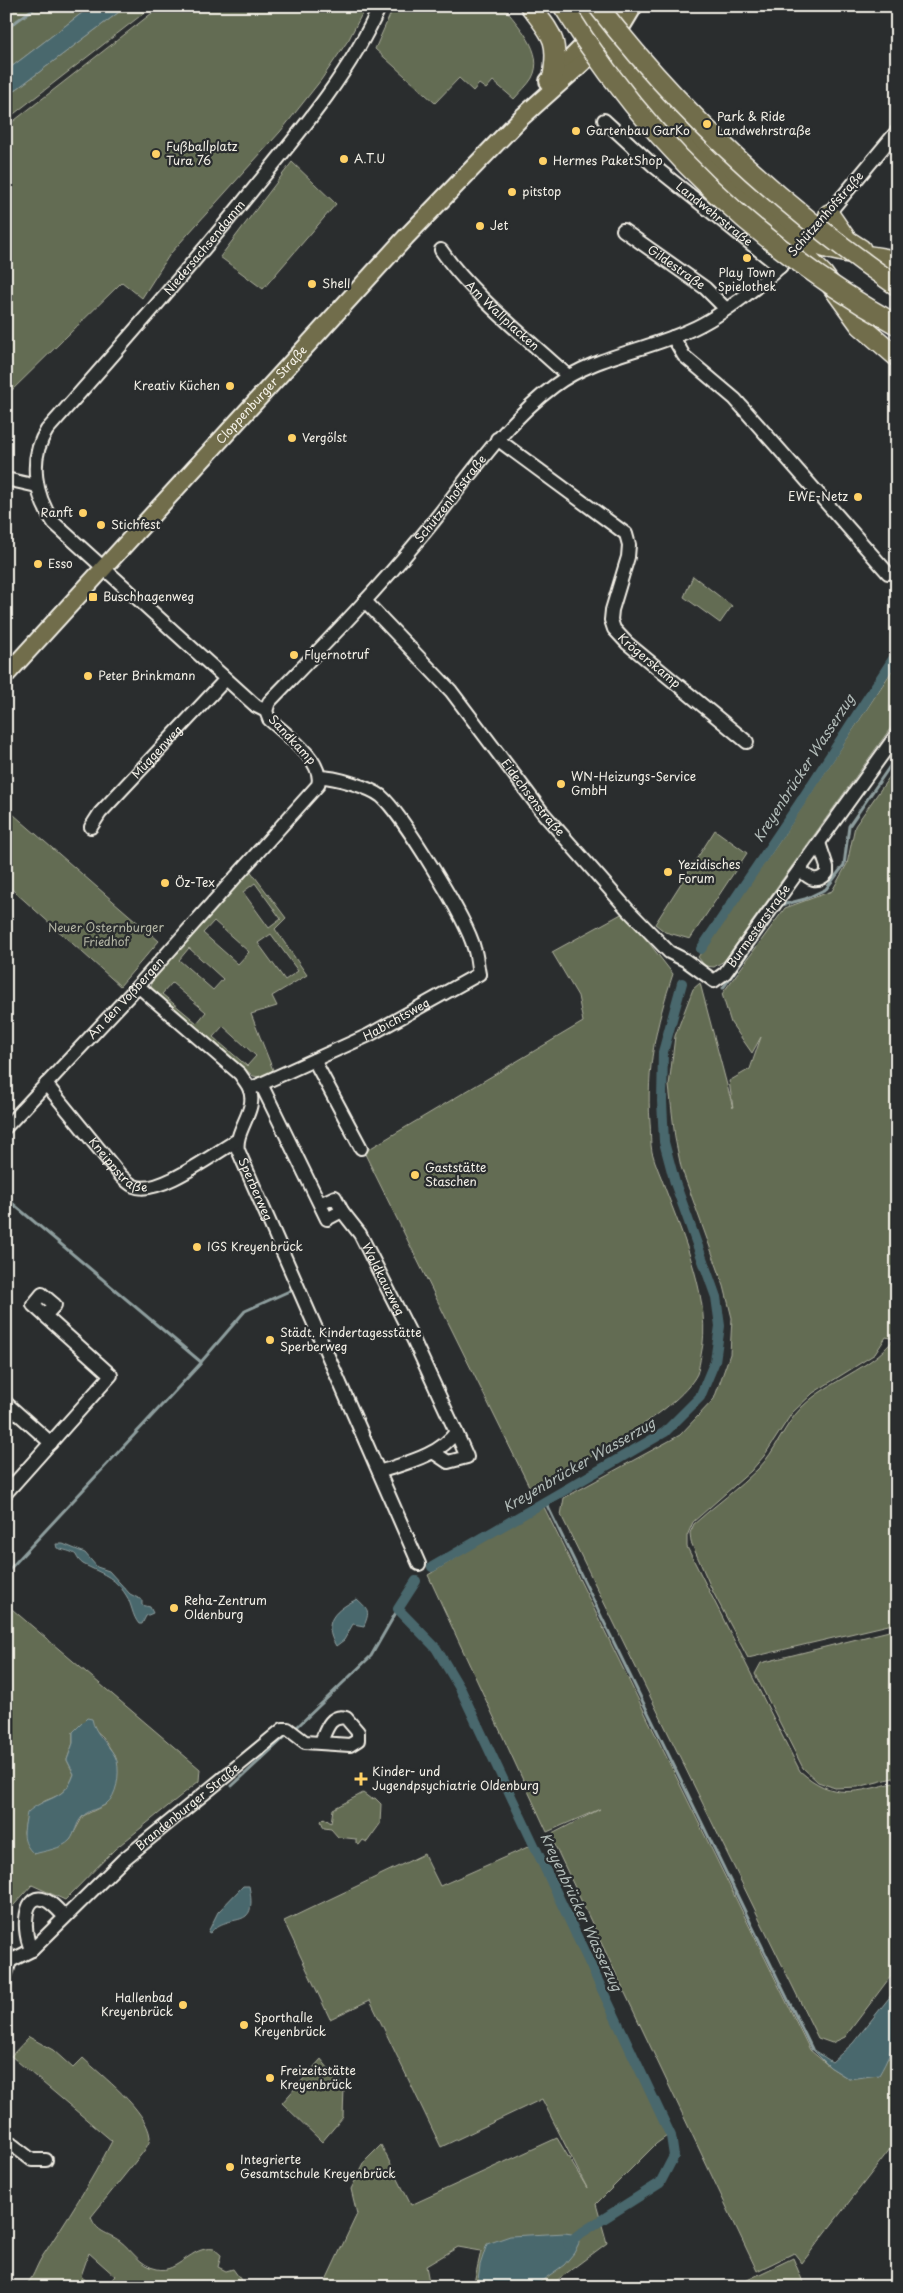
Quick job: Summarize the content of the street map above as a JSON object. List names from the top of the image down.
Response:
{
  "streets": {
    "main road": ["Cloppenburger Straße"],
    "street": [
      "Landwehrstraße",
      "Schützenhofstraße",
      "Niedersachsendamm",
      "Gildestraße",
      "Am Wallplacken",
      "Krögerskamp",
      "Sandkamp",
      "Müggenweg",
      "Eidechsenstraße",
      "Burmesterstraße",
      "An den Voßbergen",
      "Habichtsweg",
      "Kneippstraße",
      "Sperberweg",
      "Waldkauzweg",
      "Brandenburger Straße"
    ]
  },
  "crossings": [
    ["Landwehrstraße", "Schützenhofstraße"],
    ["Schützenhofstraße", "Gildestraße"],
    ["Schützenhofstraße", "Am Wallplacken"],
    ["Schützenhofstraße", "Krögerskamp"],
    ["Schützenhofstraße", "Sandkamp"],
    ["Schützenhofstraße", "Eidechsenstraße"],
    ["Cloppenburger Straße", "Sandkamp"],
    ["Sandkamp", "Müggenweg"],
    ["Sandkamp", "An den Voßbergen"],
    ["Sandkamp", "Habichtsweg"],
    ["Eidechsenstraße", "Burmesterstraße"],
    ["An den Voßbergen", "Kneippstraße"],
    ["Habichtsweg", "Sperberweg"],
    ["Habichtsweg", "Waldkauzweg"],
    ["Kneippstraße", "Sperberweg"],
    ["Sperberweg", "Waldkauzweg"]
  ],
  "water": ["Kreyenbrücker Wasserzug"],
  "parks": ["Neuer Osternburger Friedhof"],
  "places": {
    "other": [
      "Park & Ride Landwehrstraße",
      "Gartenbau GarKo",
      "Fußballplatz Tura 76",
      "A.T.U",
      "Hermes PaketShop",
      "pitstop",
      "Jet",
      "Play Town Spielothek",
      "Shell",
      "Kreativ Küchen",
      "Vergölst",
      "EWE-Netz",
      "Ranft",
      "Stichfest",
      "Esso",
      "Flyernotruf",
      "Peter Brinkmann",
      "WN-Heizungs-Service GmbH",
      "Yezidisches Forum",
      "Öz-Tex",
      "Gaststätte Staschen",
      "IGS Kreyenbrück",
      "Städt. Kindertagesstätte Sperberweg",
      "Reha-Zentrum Oldenburg",
      "Hallenbad Kreyenbrück",
      "Sporthalle Kreyenbrück",
      "Freizeitstätte Kreyenbrück",
      "Integrierte Gesamtschule Kreyenbrück"
    ],
    "transit": ["Buschhagenweg"],
    "health": ["Kinder- und Jugendpsychiatrie Oldenburg"]
  }
}
